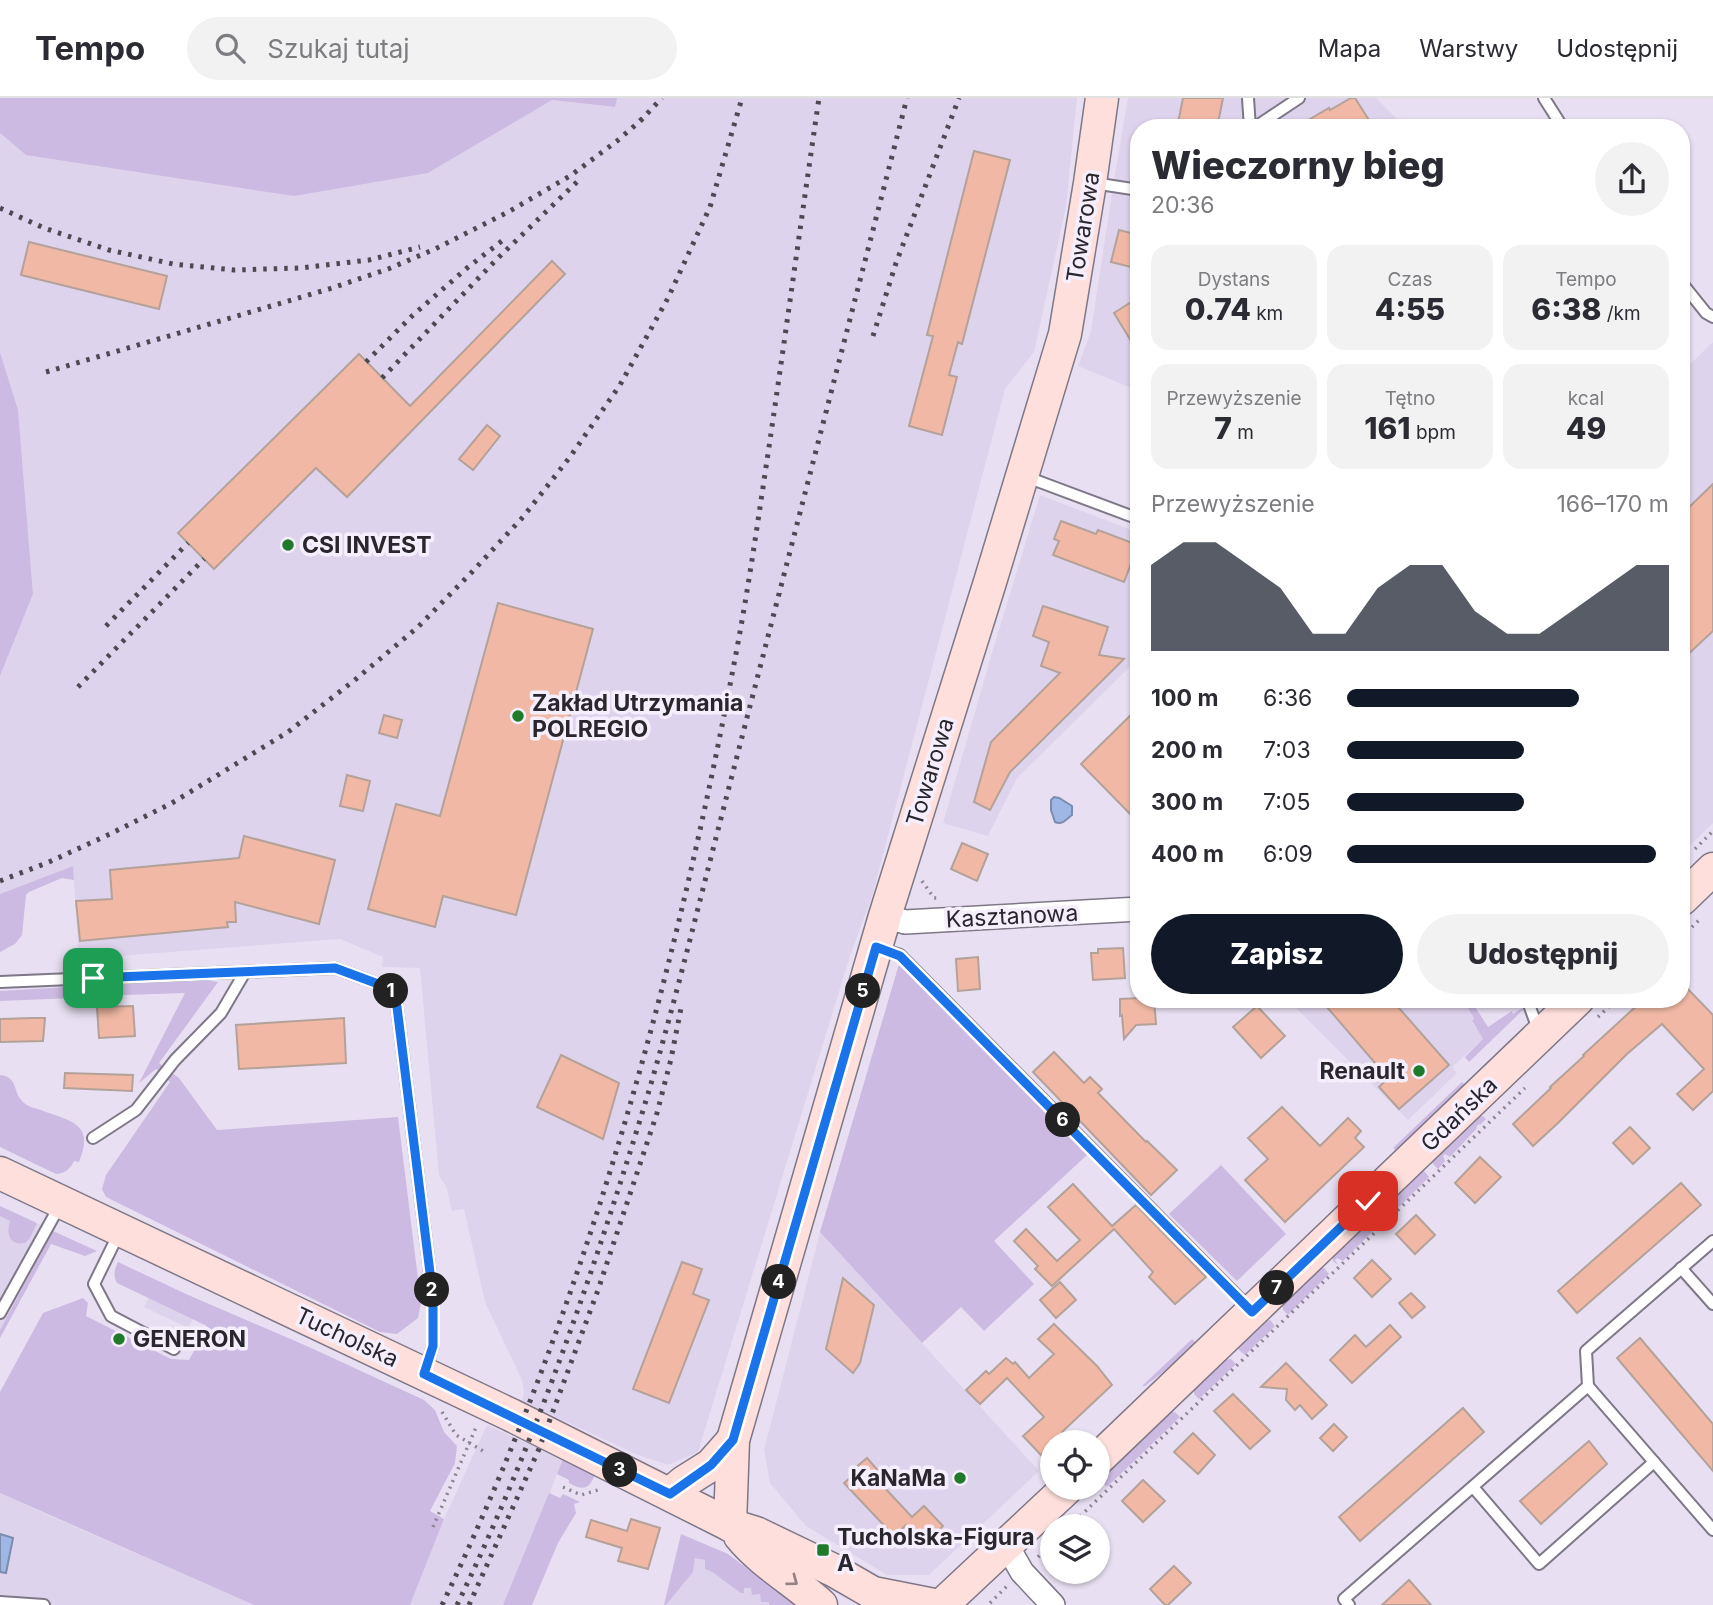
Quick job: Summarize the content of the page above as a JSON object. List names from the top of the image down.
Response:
{
  "streets": {
    "main road": ["Towarowa", "Gdańska", "Tucholska"],
    "street": ["Kasztanowa"]
  },
  "crossings": [
    ["Towarowa", "Kasztanowa"],
    ["Towarowa", "Tucholska"]
  ],
  "places": {
    "other": [
      "CSI INVEST",
      "Zakład Utrzymania POLREGIO",
      "Renault",
      "GENERON",
      "KaNaMa"
    ],
    "transit": ["Tucholska-Figura A"]
  },
  "page": {
    "header": "Tempo",
    "search": "Szukaj tutaj",
    "nav": ["Mapa", "Warstwy", "Udostępnij"],
    "heading": ["Wieczorny bieg", "20:36"],
    "stats": [
      ["Dystans", "0.74 km"],
      ["Czas", "4:55"],
      ["Tempo", "6:38 /km"],
      ["Przewyższenie", "7 m"],
      ["Tętno", "161 bpm"],
      ["kcal", "49"]
    ],
    "chart": ["Przewyższenie", "166–170 m"],
    "list": [
      {
        "name": "100 m",
        "note": "6:36"
      },
      {
        "name": "200 m",
        "note": "7:03"
      },
      {
        "name": "300 m",
        "note": "7:05"
      },
      {
        "name": "400 m",
        "note": "6:09"
      }
    ],
    "buttons": ["Zapisz", "Udostępnij"],
    "pins": [
      "1",
      "5",
      "6",
      "4",
      "7",
      "2",
      "3"
    ]
  }
}
